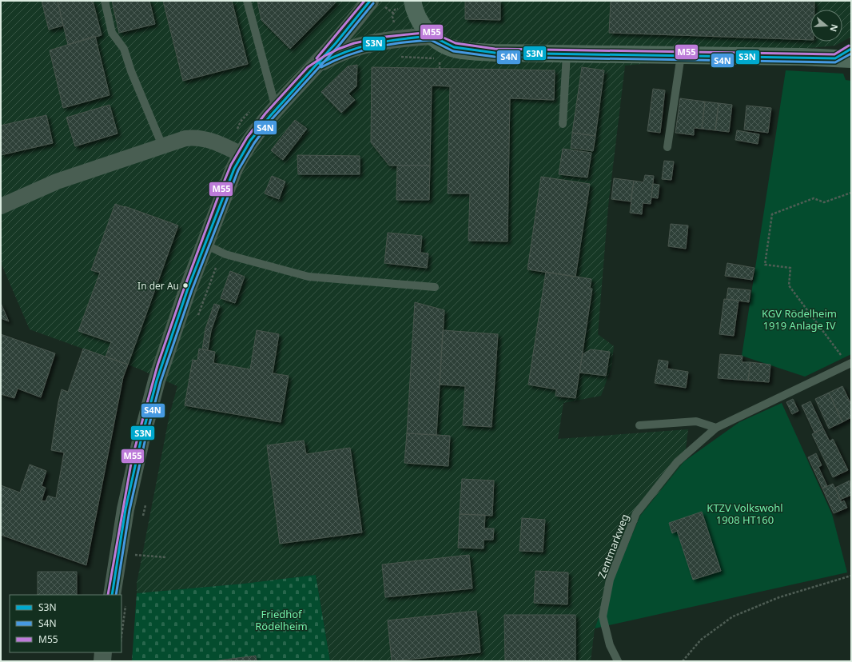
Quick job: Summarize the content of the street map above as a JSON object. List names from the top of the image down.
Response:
{
  "streets": {
    "lane": ["Zentmarkweg"]
  },
  "parks": ["KGV Rödelheim 1919 Anlage IV", "KTZV Volkswohl 1908 HT160", "Friedhof Rödelheim"],
  "places": ["In der Au"],
  "lines": ["transit line S3N", "transit line M55", "transit line S4N"],
  "legend": ["S3N", "S4N", "M55"],
  "north": "right"
}
